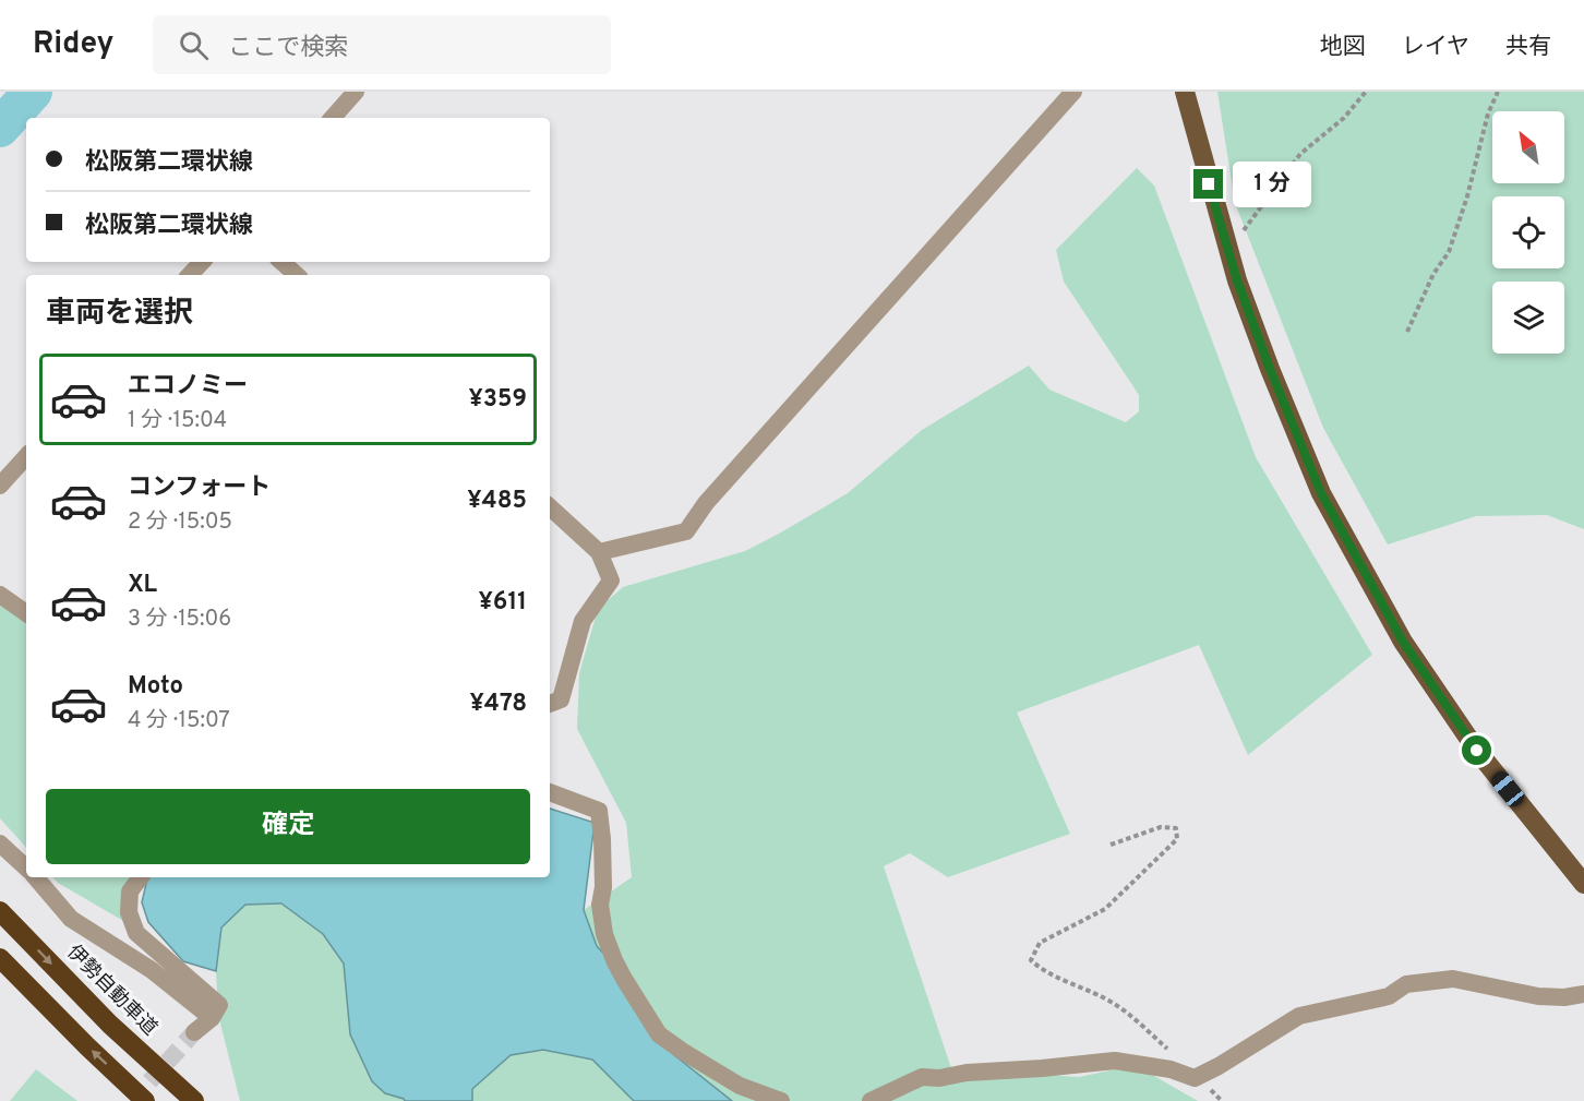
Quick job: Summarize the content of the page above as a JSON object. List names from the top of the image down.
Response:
{
  "streets": {
    "highway": ["伊勢自動車道"]
  },
  "north": "top left",
  "page": {
    "header": "Ridey",
    "search": "ここで検索",
    "nav": ["地図", "レイヤ", "共有"],
    "banner": ["松阪第二環状線", "松阪第二環状線"],
    "bubble": "1 分",
    "heading": "車両を選択",
    "list": [
      {
        "name": "エコノミー",
        "note": "1 分 · 15:04",
        "value": "¥359"
      },
      {
        "name": "コンフォート",
        "note": "2 分 · 15:05",
        "value": "¥485"
      },
      {
        "name": "XL",
        "note": "3 分 · 15:06",
        "value": "¥611"
      },
      {
        "name": "Moto",
        "note": "4 分 · 15:07",
        "value": "¥478"
      }
    ],
    "buttons": "確定"
  }
}
